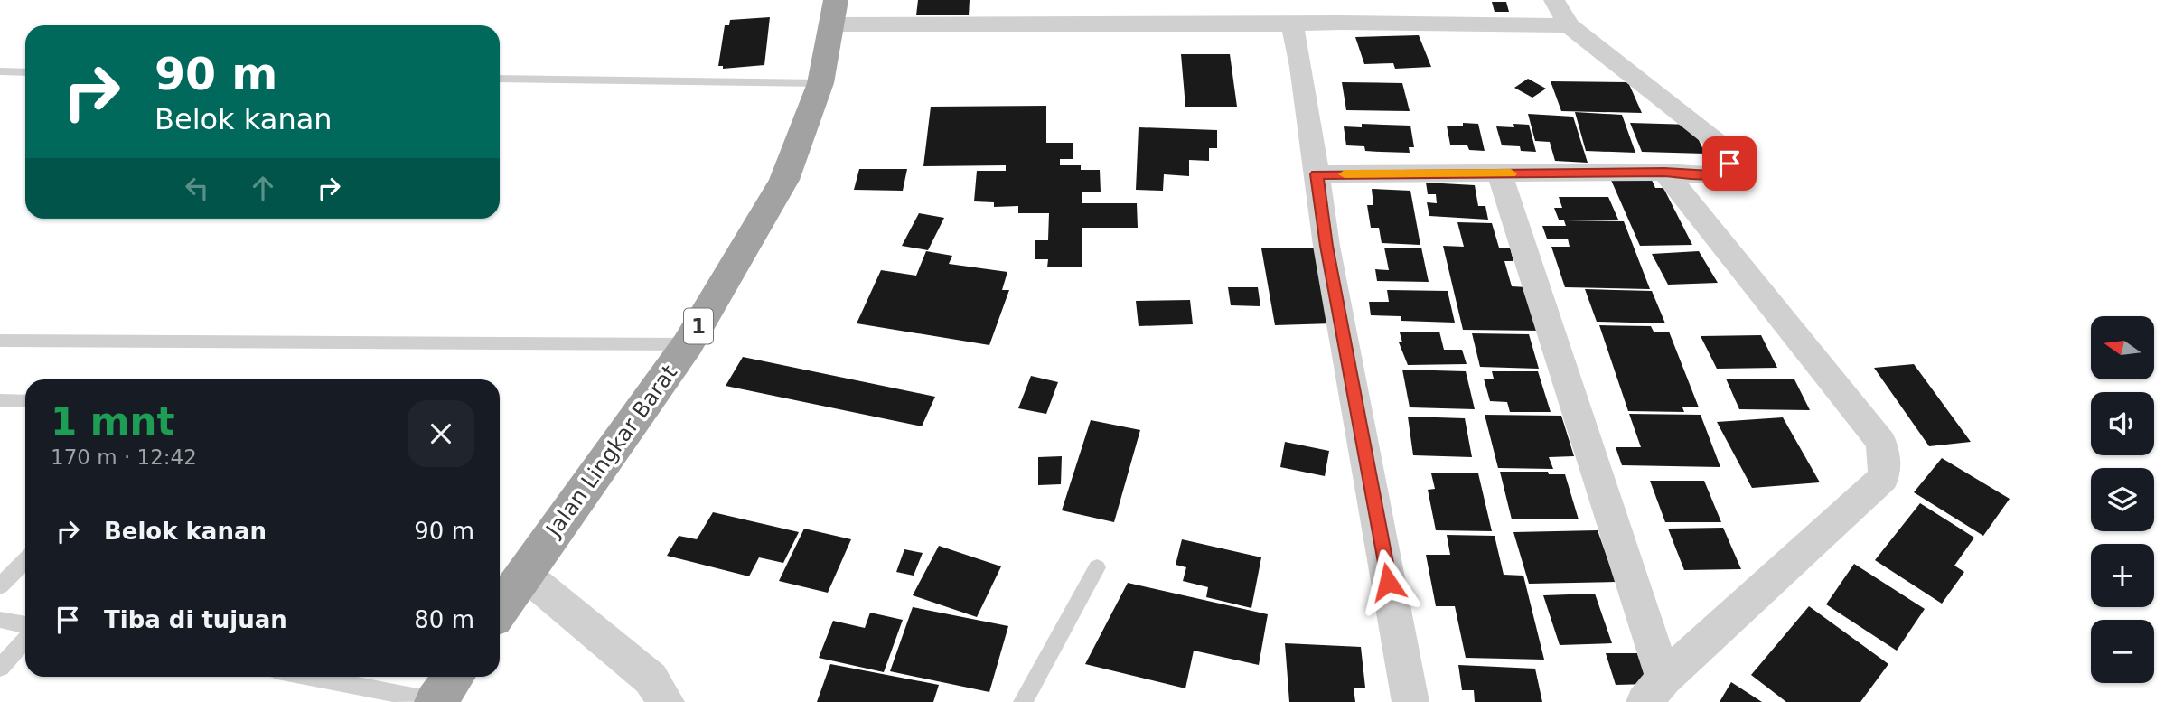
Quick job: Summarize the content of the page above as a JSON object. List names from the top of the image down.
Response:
{
  "streets": {
    "highway": ["1", "Jalan Lingkar Barat"]
  },
  "north": "left",
  "page": {
    "turn": ["90 m", "Belok kanan"],
    "map_buttons": ["+", "−"],
    "heading": ["1 mnt", "170 m · 12:42"],
    "list": [
      {
        "name": "Belok kanan",
        "value": "90 m"
      },
      {
        "name": "Tiba di tujuan",
        "value": "80 m"
      }
    ]
  }
}
